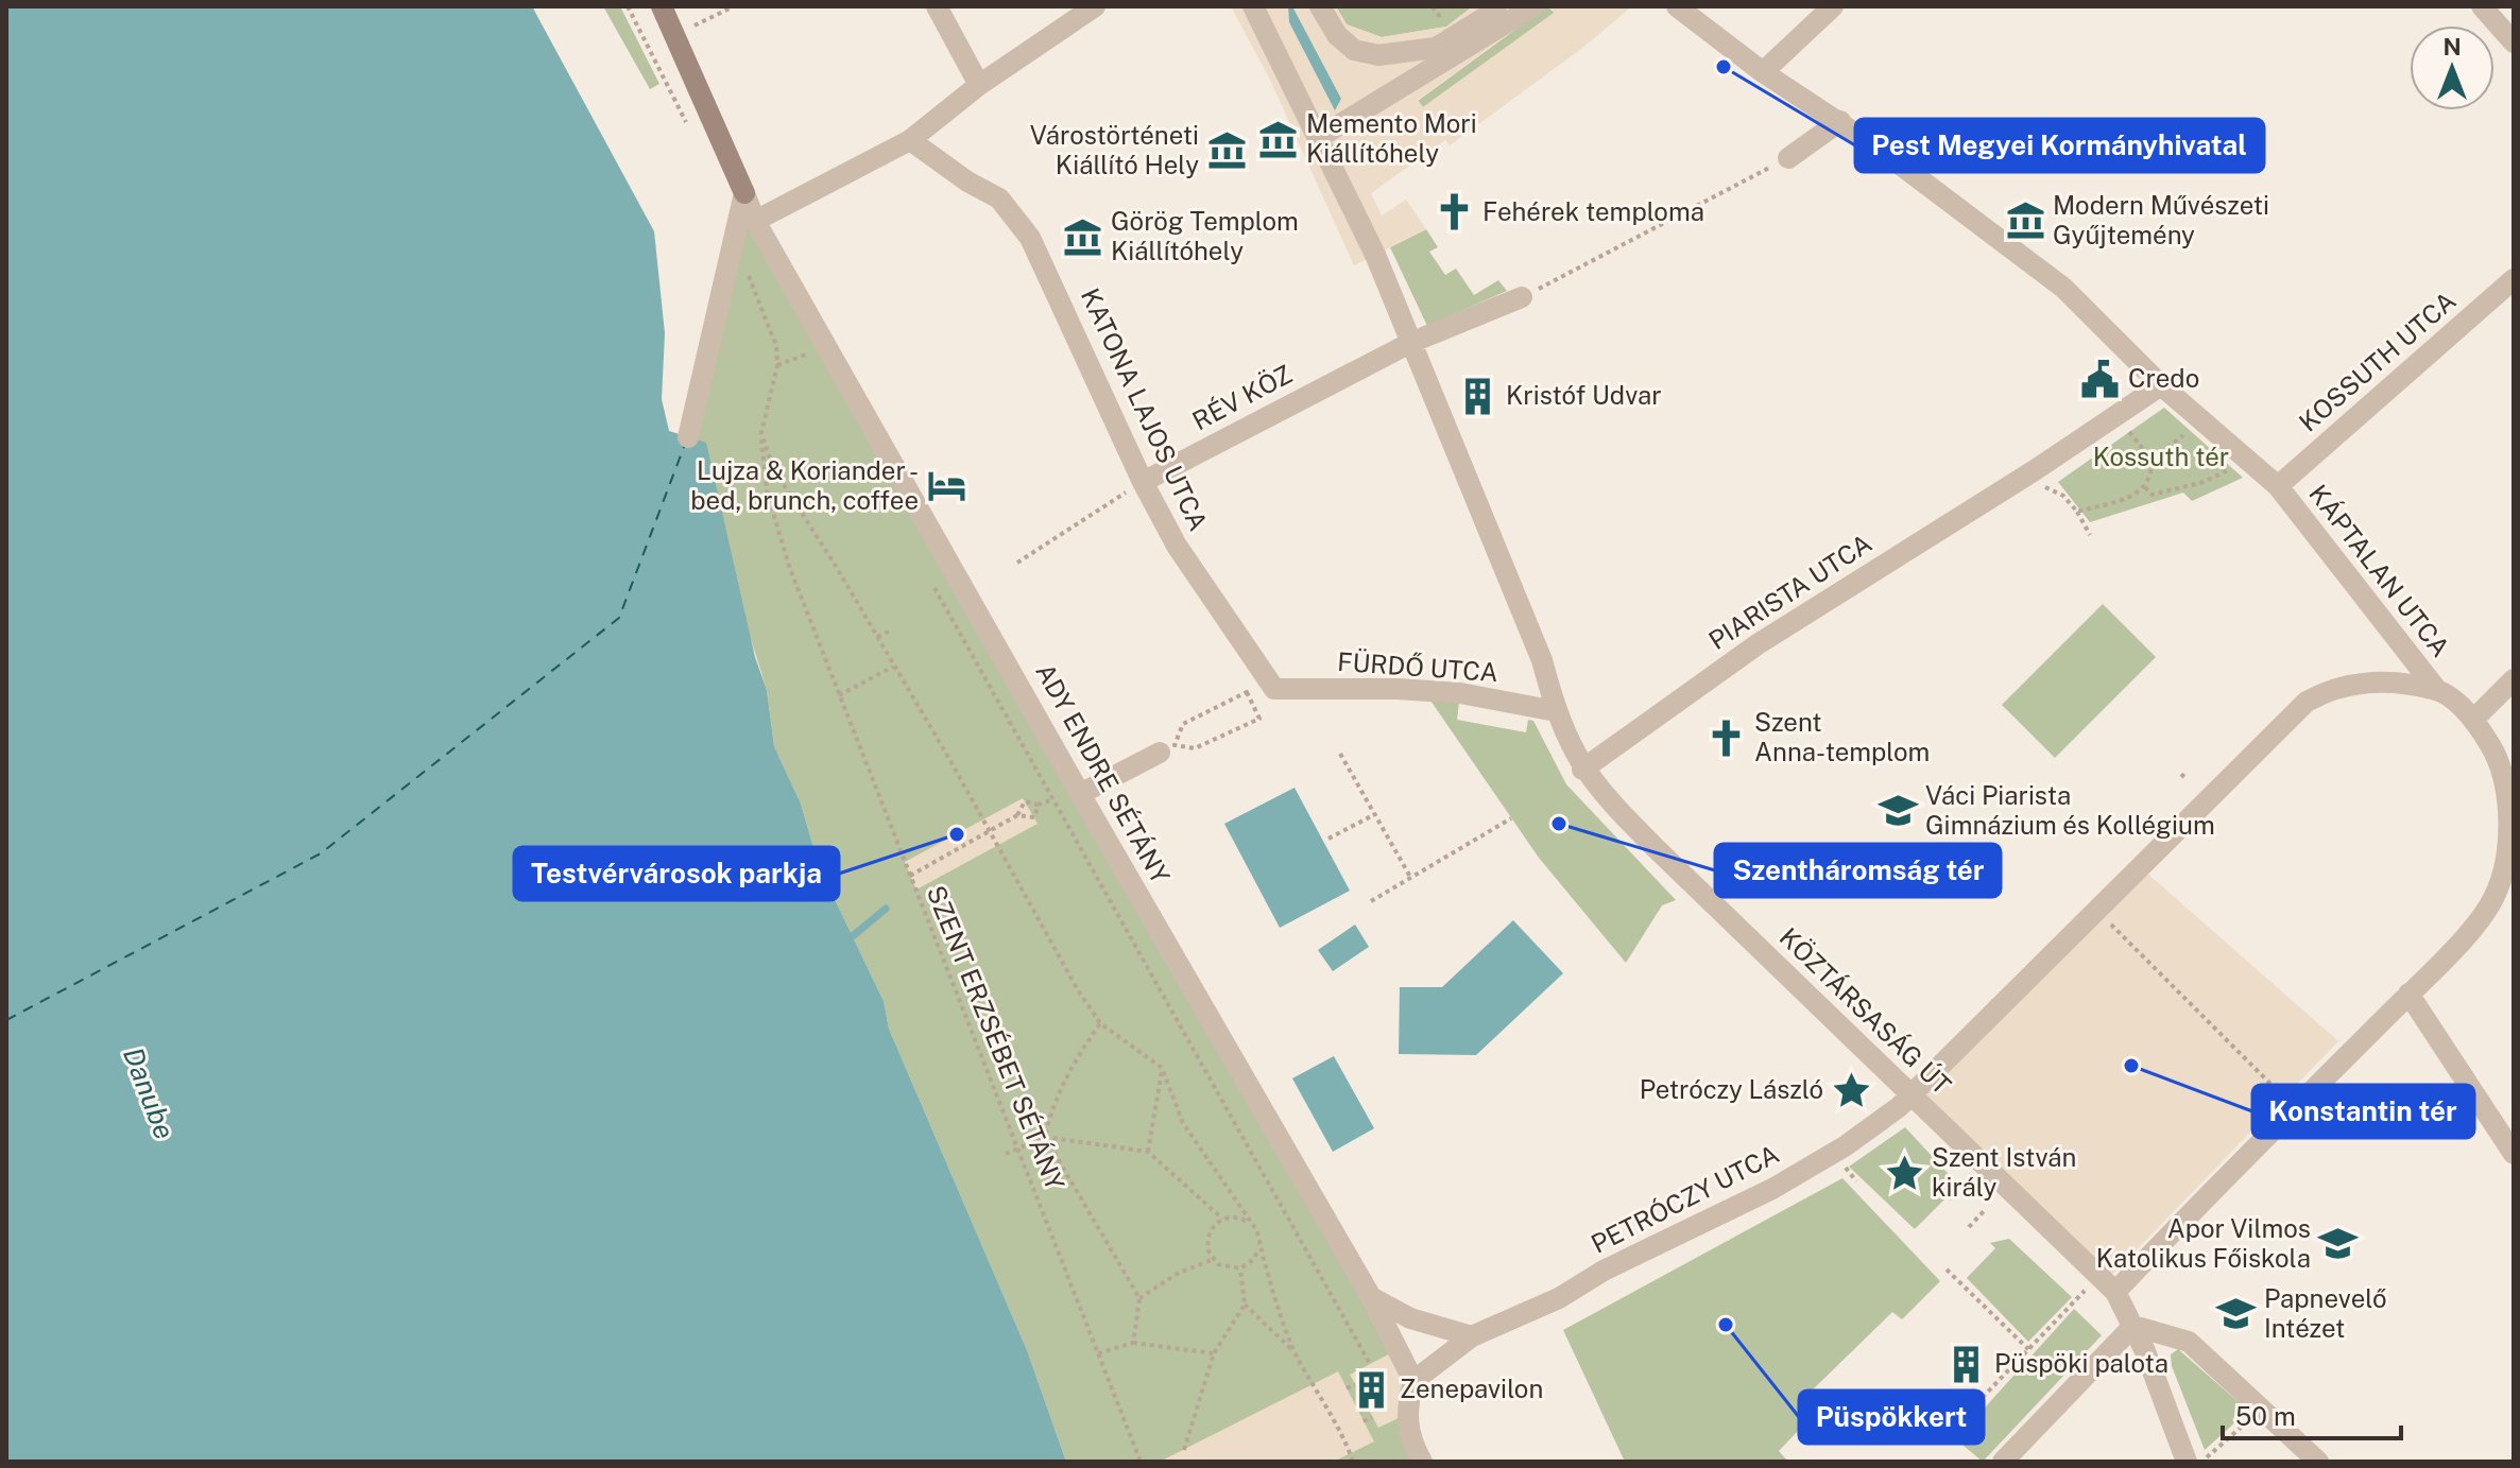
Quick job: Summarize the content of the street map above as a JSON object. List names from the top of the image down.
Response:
{
  "streets": {
    "street": [
      "KOSSUTH UTCA",
      "RÉV KÖZ",
      "KATONA LAJOS UTCA",
      "KÁPTALAN UTCA",
      "PIARISTA UTCA",
      "FÜRDŐ UTCA",
      "ADY ENDRE SÉTÁNY",
      "KÖZTÁRSASÁG ÚT",
      "PETRÓCZY UTCA"
    ],
    "path": ["SZENT ERZSÉBET SÉTÁNY"]
  },
  "crossings": [
    ["KOSSUTH UTCA", "KÁPTALAN UTCA"],
    ["RÉV KÖZ", "KATONA LAJOS UTCA"],
    ["RÉV KÖZ", "KÖZTÁRSASÁG ÚT"],
    ["KATONA LAJOS UTCA", "FÜRDŐ UTCA"],
    ["KÁPTALAN UTCA", "PETRÓCZY UTCA"],
    ["PIARISTA UTCA", "KÖZTÁRSASÁG ÚT"],
    ["FÜRDŐ UTCA", "KÖZTÁRSASÁG ÚT"],
    ["ADY ENDRE SÉTÁNY", "PETRÓCZY UTCA"],
    ["KÖZTÁRSASÁG ÚT", "PETRÓCZY UTCA"]
  ],
  "water": ["Danube"],
  "parks": ["Kossuth tér"],
  "places": {
    "other": [
      "Pest Megyei Kormányhivatal",
      "Szentháromság tér",
      "Testvérvárosok parkja",
      "Konstantin tér",
      "Püspökkert"
    ],
    "museum": [
      "Memento Mori Kiállítóhely",
      "Várostörténeti Kiállító Hely",
      "Modern Művészeti Gyűjtemény",
      "Görög Templom Kiállítóhely"
    ],
    "church": ["Fehérek temploma", "Szent Anna-templom"],
    "public building": ["Credo"],
    "building": ["Kristóf Udvar", "Püspöki palota", "Zenepavilon"],
    "hotel": ["Lujza & Koriander - bed, brunch, coffee"],
    "school or university": ["Váci Piarista Gimnázium és Kollégium", "Apor Vilmos Katolikus Főiskola", "Papnevelő Intézet"],
    "place": ["Petróczy László", "Szent István király"]
  },
  "scale_bar": "50 m",
  "north": "top"
}
